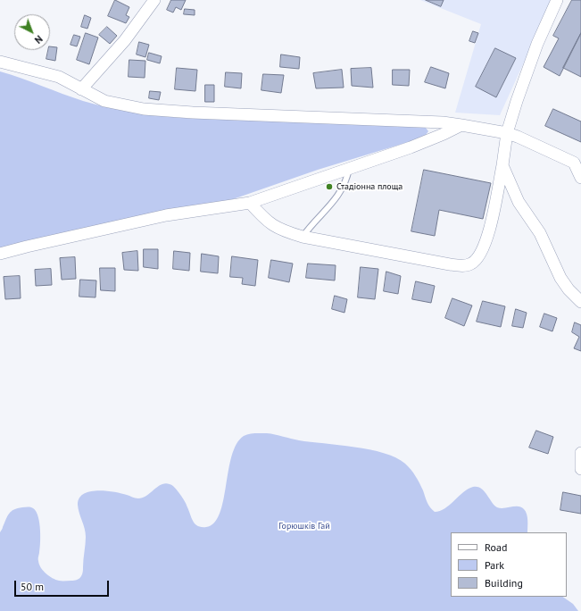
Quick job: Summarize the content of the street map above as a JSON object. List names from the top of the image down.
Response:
{
  "parks": ["Горюшків Гай"],
  "places": ["Стадіонна площа"],
  "legend": ["Road", "Park", "Building"],
  "scale_bar": "50 m",
  "north": "bottom right"
}
